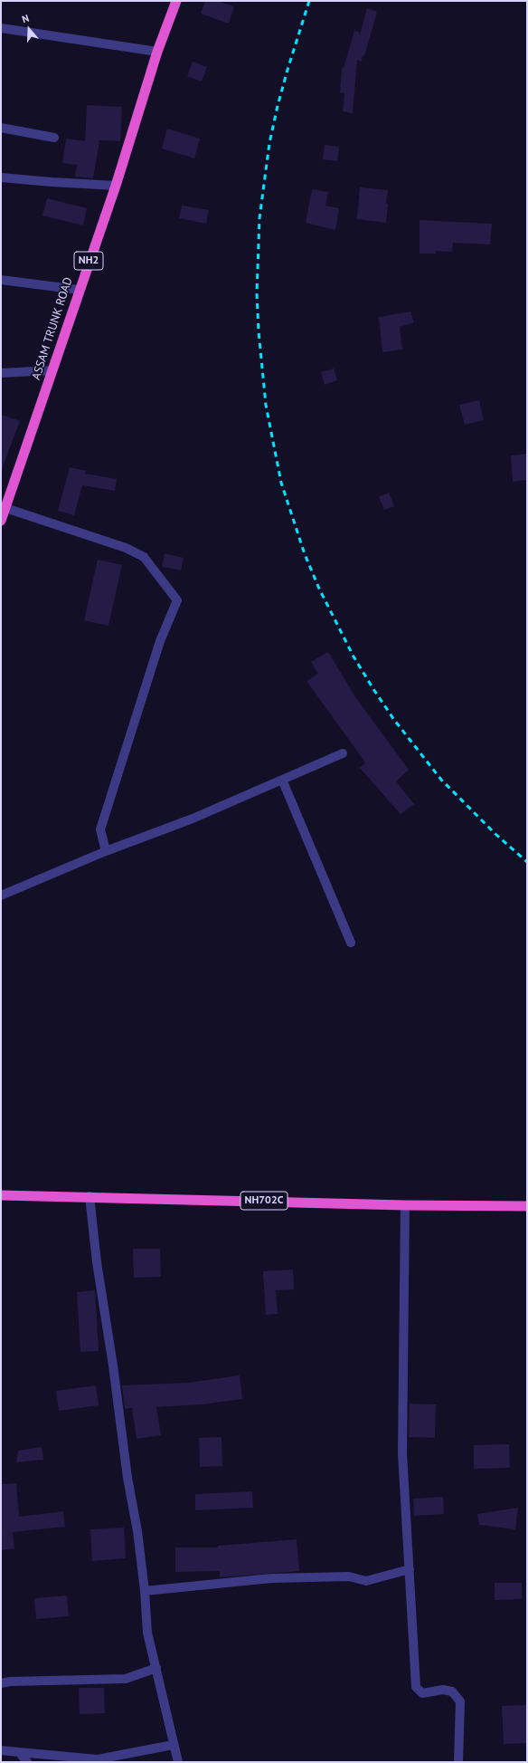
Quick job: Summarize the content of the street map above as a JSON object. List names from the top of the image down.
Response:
{
  "streets": {
    "highway": ["NH2", "ASSAM TRUNK ROAD", "NH702C"]
  },
  "north": "top"
}
